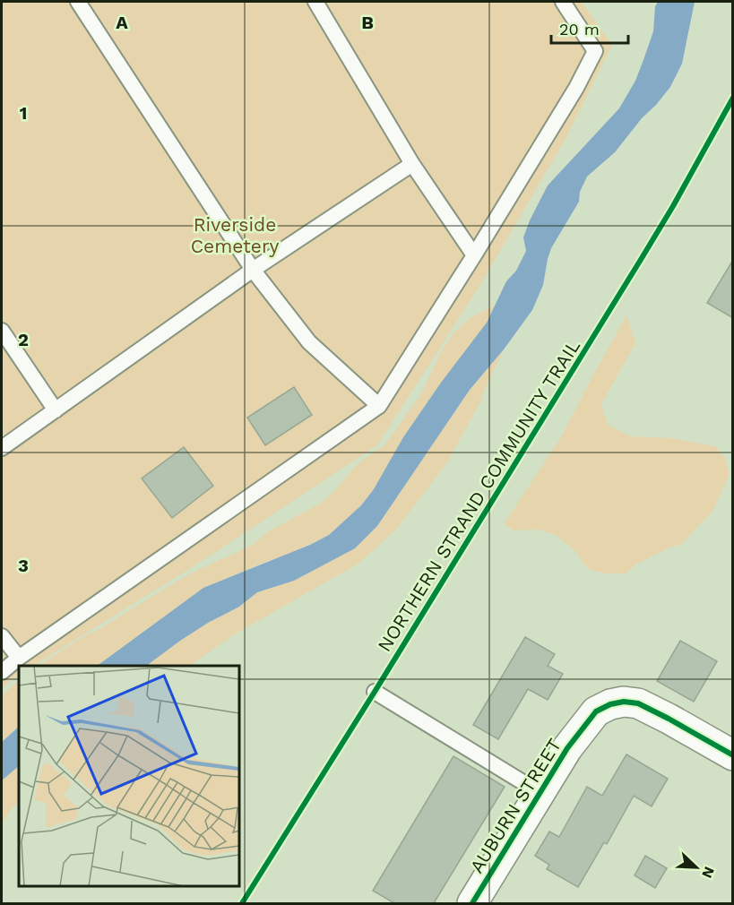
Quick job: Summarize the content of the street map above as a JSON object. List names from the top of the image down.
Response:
{
  "streets": {
    "street": ["AUBURN STREET"],
    "cycle path": ["NORTHERN STRAND COMMUNITY TRAIL"]
  },
  "parks": ["Riverside Cemetery"],
  "scale_bar": "20 m",
  "north": "bottom right",
  "grid": {
    "columns": ["A", "B"],
    "rows": ["1", "2", "3"]
  }
}
